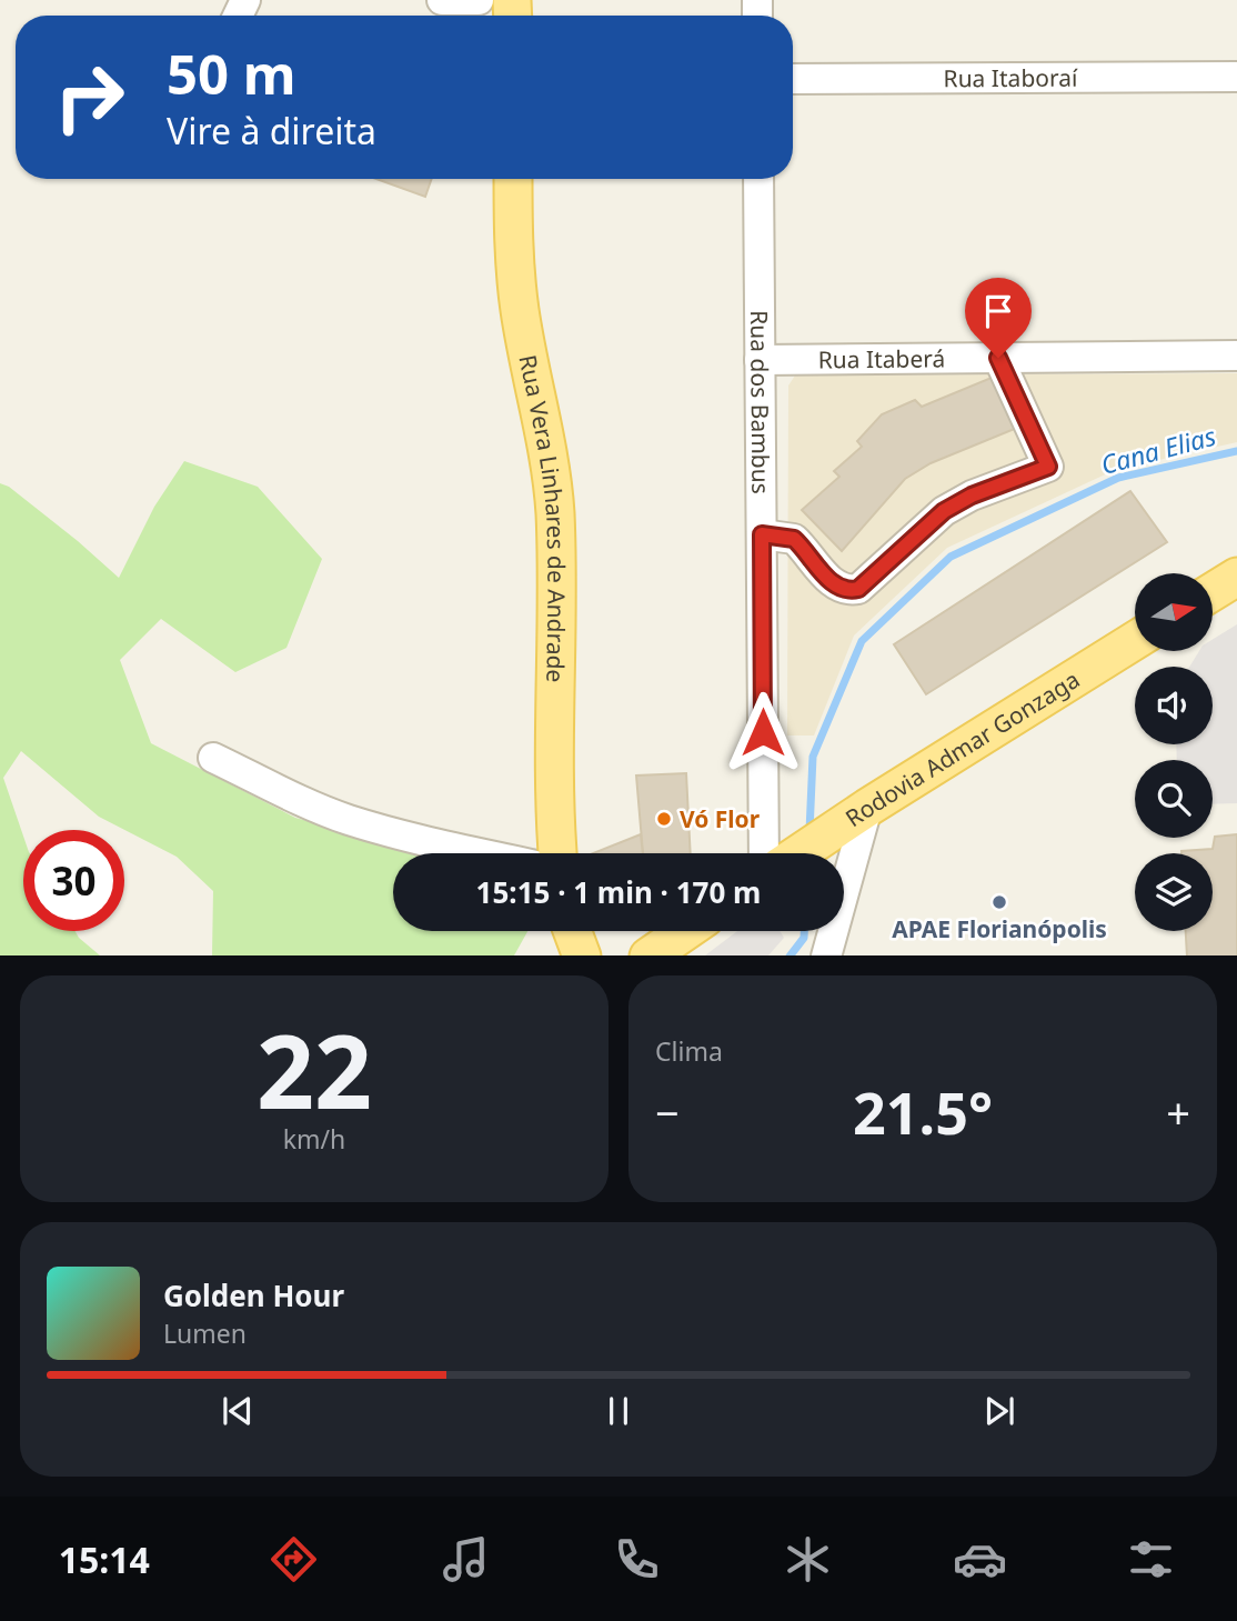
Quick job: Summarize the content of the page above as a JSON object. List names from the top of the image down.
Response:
{
  "streets": {
    "main road": ["Rua Vera Linhares de Andrade", "Rodovia Admar Gonzaga"],
    "street": ["Rua Itaboraí", "Rua Itaberá", "Rua dos Bambus"]
  },
  "crossings": [
    ["Rua Itaberá", "Rua dos Bambus"]
  ],
  "water": ["Cana Elias"],
  "places": ["Vó Flor", "APAE Florianópolis"],
  "north": "right",
  "page": {
    "turn": ["50 m", "Vire à direita"],
    "limit": "30",
    "trip": "15:15 · 1 min · 170 m",
    "tile": [
      ["22", "km/h"],
      "Clima"
    ],
    "heat": ["−", "21.5°", "+"],
    "song": ["Golden Hour", "Lumen"],
    "tabs": "15:14"
  }
}
